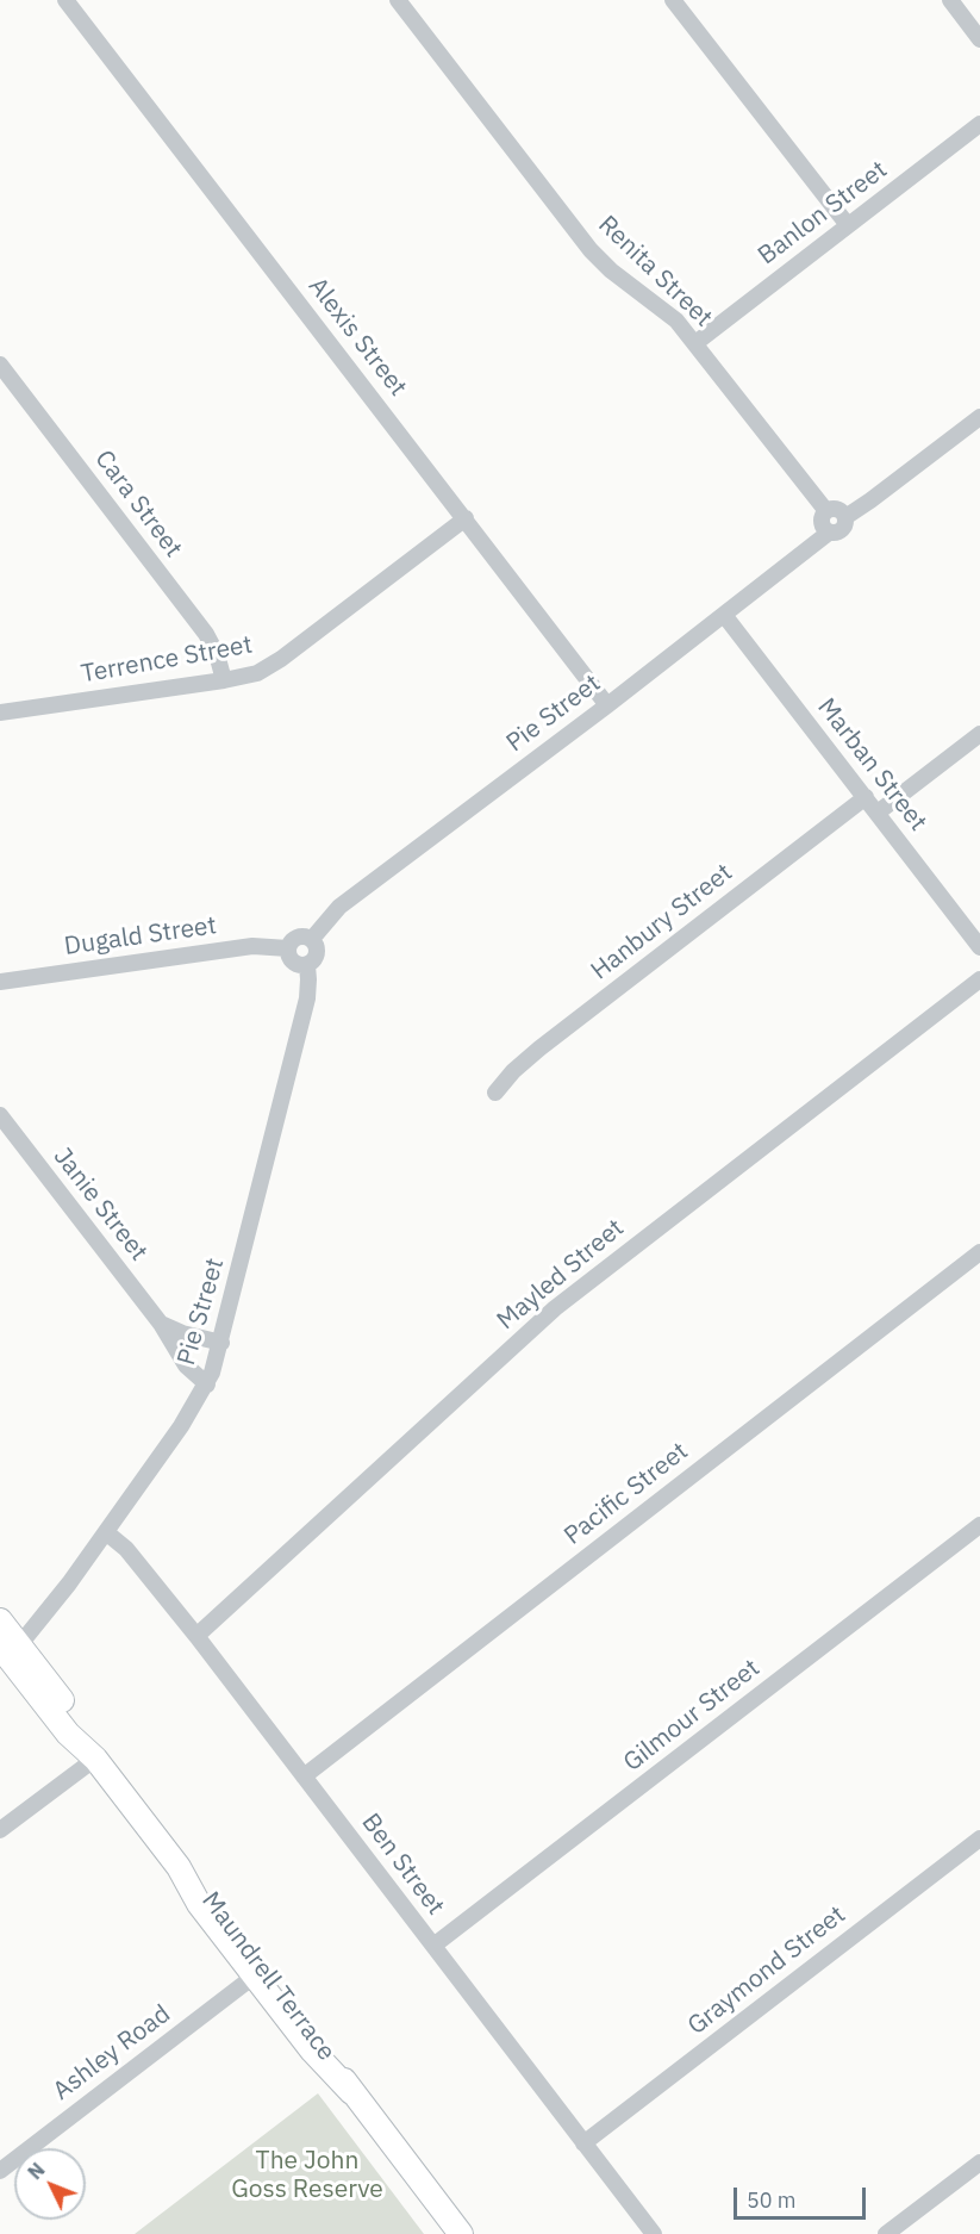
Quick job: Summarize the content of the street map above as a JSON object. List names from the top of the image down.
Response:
{
  "streets": {
    "main road": ["Maundrell Terrace"],
    "street": [
      "Banlon Street",
      "Renita Street",
      "Alexis Street",
      "Cara Street",
      "Terrence Street",
      "Pie Street",
      "Marban Street",
      "Hanbury Street",
      "Dugald Street",
      "Janie Street",
      "Mayled Street",
      "Pacific Street",
      "Gilmour Street",
      "Ben Street",
      "Graymond Street",
      "Ashley Road"
    ]
  },
  "crossings": [
    ["Banlon Street", "Renita Street"],
    ["Renita Street", "Pie Street"],
    ["Alexis Street", "Terrence Street"],
    ["Alexis Street", "Pie Street"],
    ["Cara Street", "Terrence Street"],
    ["Pie Street", "Marban Street"],
    ["Pie Street", "Dugald Street"],
    ["Pie Street", "Janie Street"],
    ["Pie Street", "Ben Street"],
    ["Pie Street", "Maundrell Terrace"],
    ["Marban Street", "Hanbury Street"],
    ["Mayled Street", "Ben Street"],
    ["Pacific Street", "Ben Street"],
    ["Gilmour Street", "Ben Street"],
    ["Ben Street", "Graymond Street"],
    ["Maundrell Terrace", "Ashley Road"]
  ],
  "parks": ["The John Goss Reserve"],
  "scale_bar": "50 m",
  "north": "top left"
}
